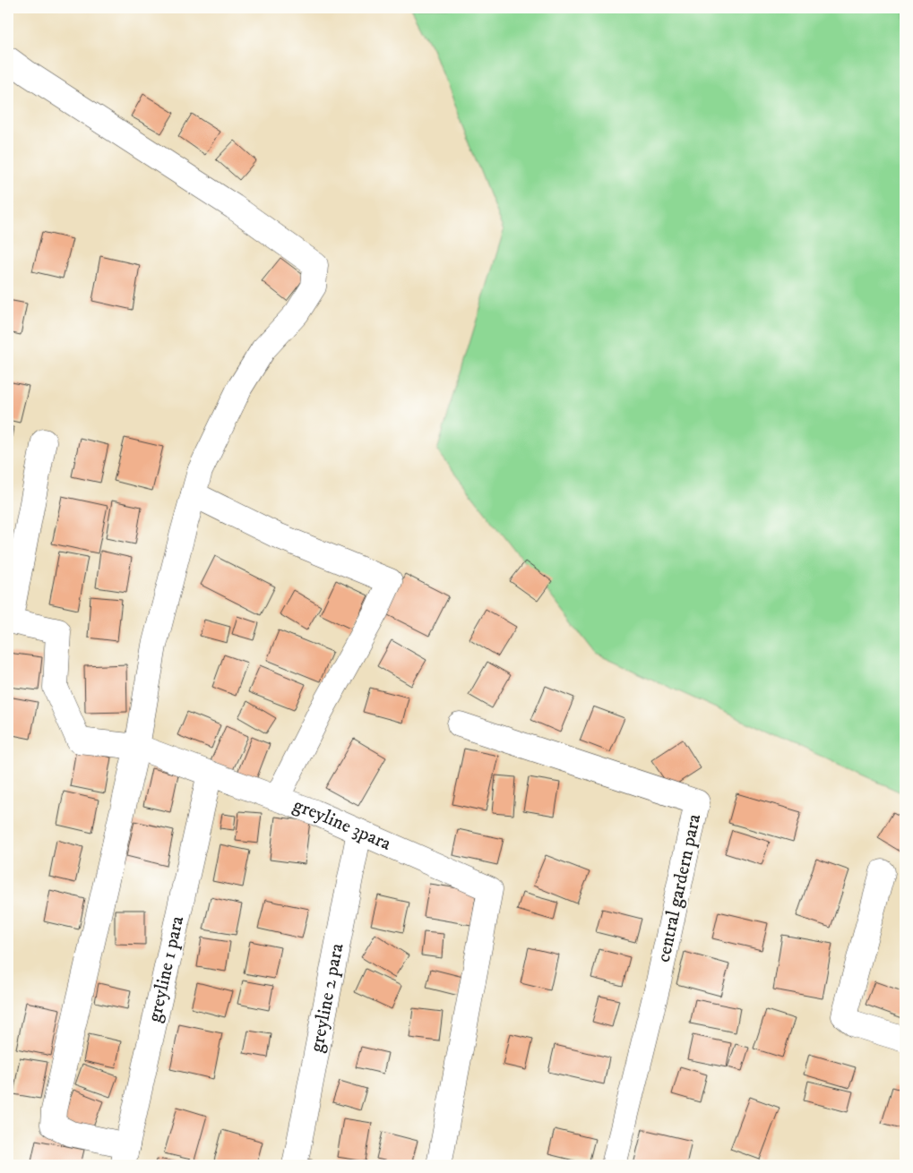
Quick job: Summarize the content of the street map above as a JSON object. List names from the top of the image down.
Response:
{
  "streets": {
    "street": [
      "greyline 3para",
      "central gardern para",
      "greyline 1 para",
      "greyline 2 para"
    ]
  },
  "crossings": [
    ["greyline 3para", "greyline 1 para"],
    ["greyline 3para", "greyline 2 para"]
  ]
}
